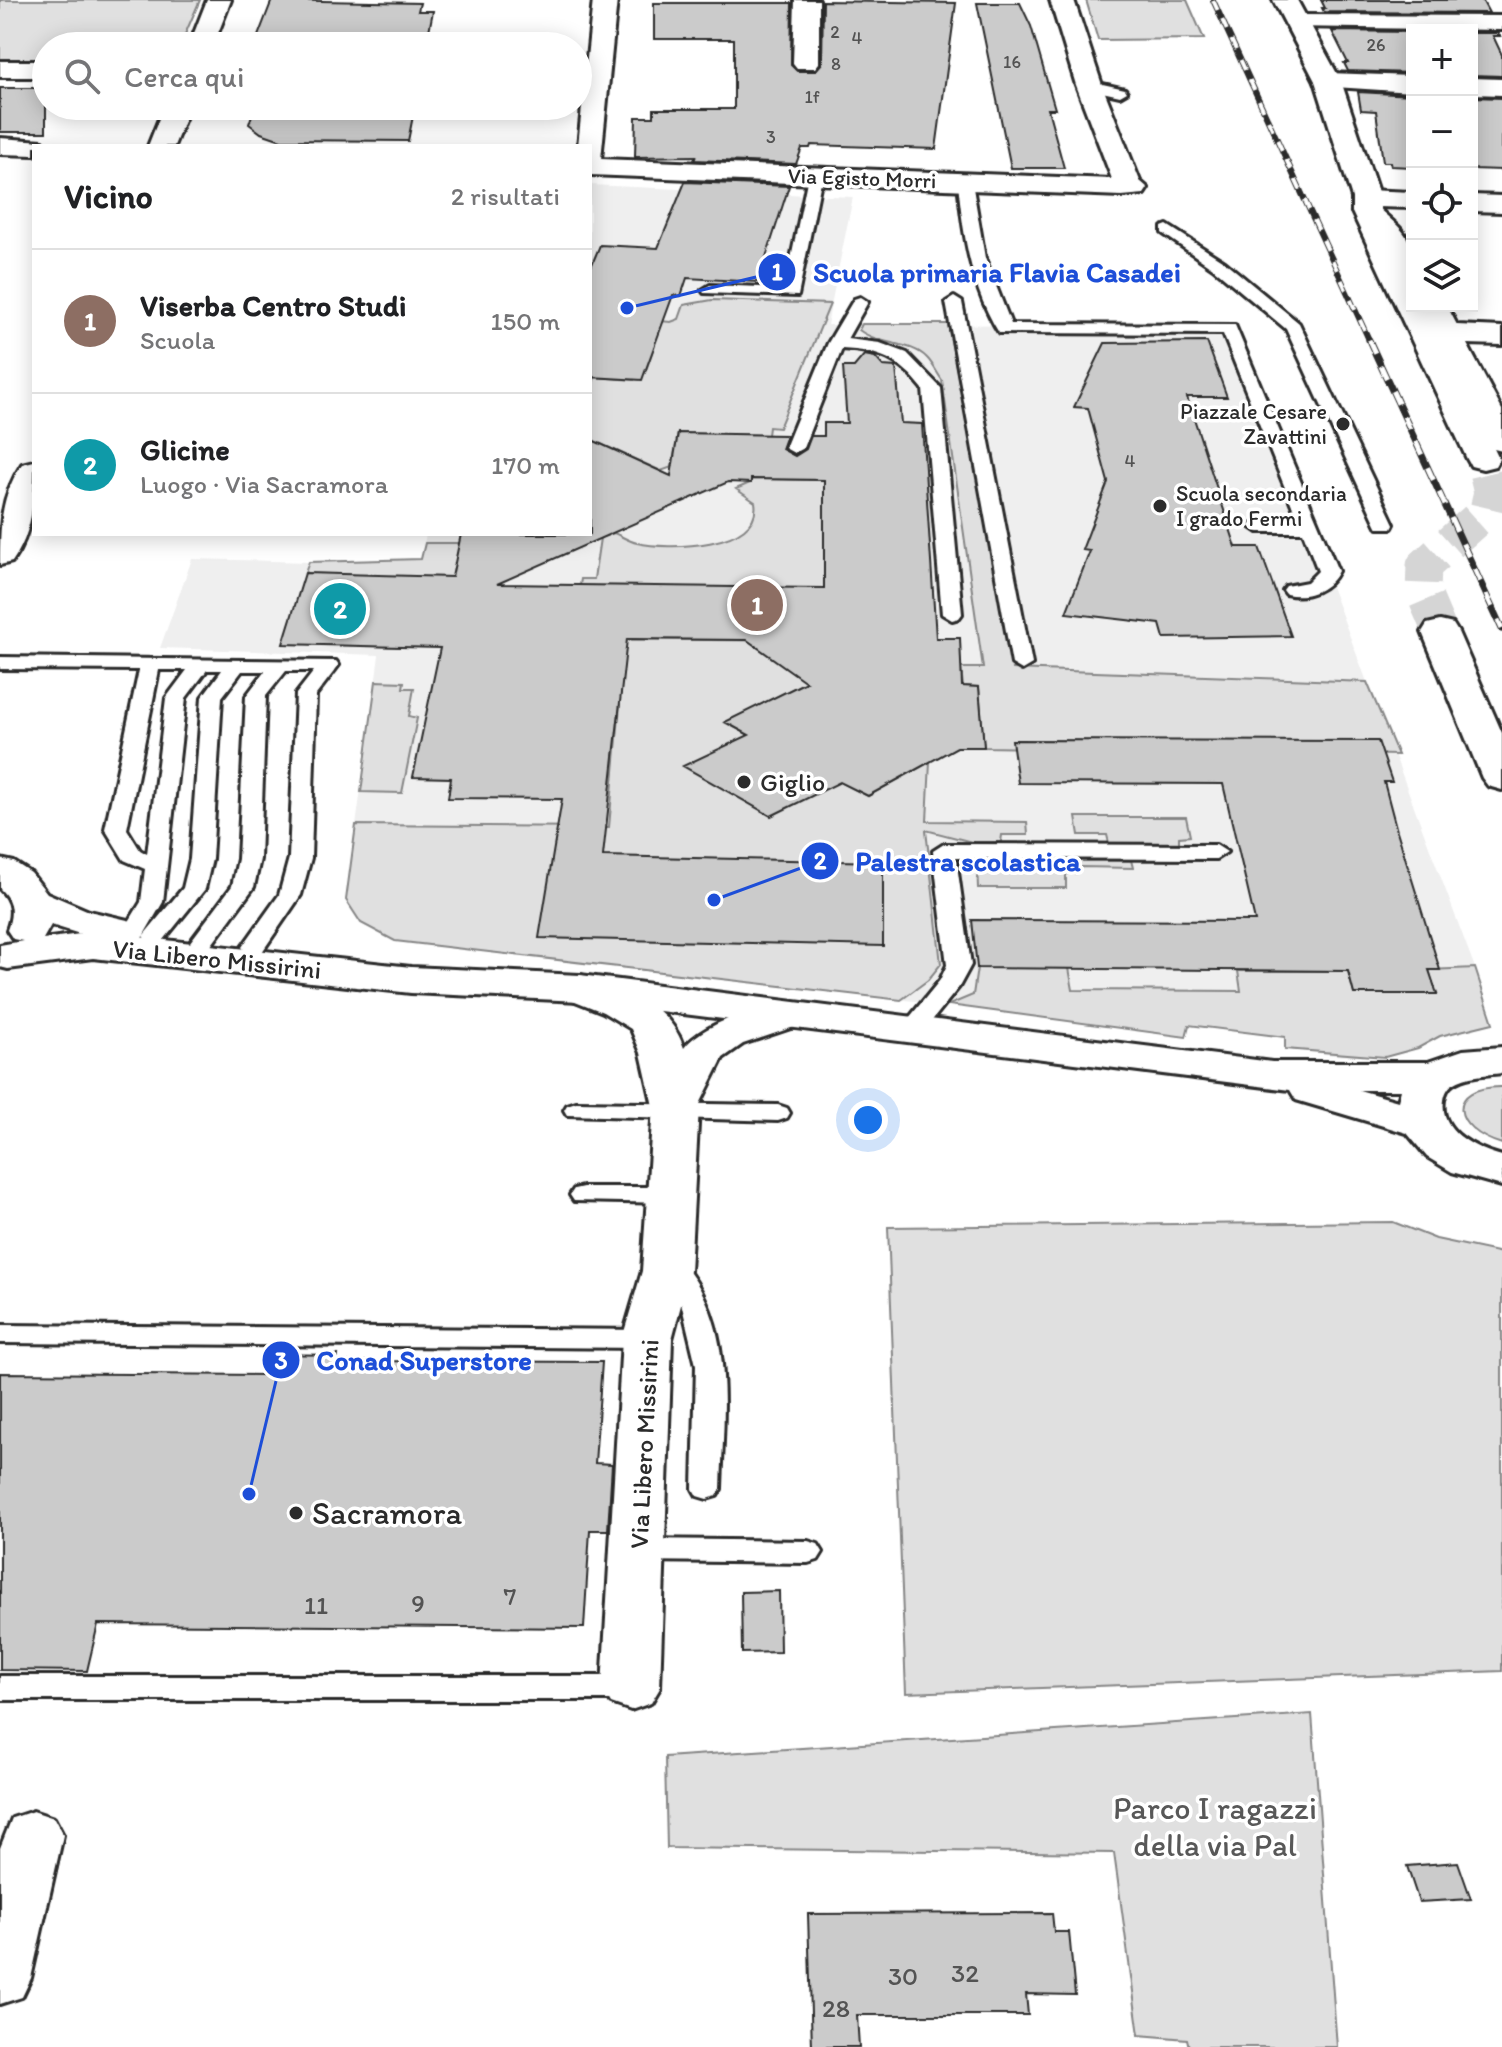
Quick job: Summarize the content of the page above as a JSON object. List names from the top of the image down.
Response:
{
  "streets": {
    "street": ["Via Egisto Morri", "Via Libero Missirini"]
  },
  "parks": ["Parco I ragazzi della via Pal"],
  "places": [
    "Scuola primaria Flavia Casadei",
    "Piazzale Cesare Zavattini",
    "Scuola secondaria I grado Fermi",
    "Giglio",
    "Palestra scolastica",
    "Conad Superstore",
    "Sacramora"
  ],
  "house_numbers": [
    "2",
    "4",
    "26",
    "16",
    "8",
    "1f",
    "3",
    "4",
    "7",
    "9",
    "11",
    "32",
    "30",
    "28"
  ],
  "page": {
    "map_buttons": ["+", "−"],
    "search": "Cerca qui",
    "heading": ["Vicino", "2 risultati"],
    "list": [
      {
        "mark": "1",
        "name": "Viserba Centro Studi",
        "note": "Scuola",
        "value": "150 m"
      },
      {
        "mark": "2",
        "name": "Glicine",
        "note": "Luogo · Via Sacramora",
        "value": "170 m"
      }
    ],
    "pins": ["1", "2"]
  }
}
